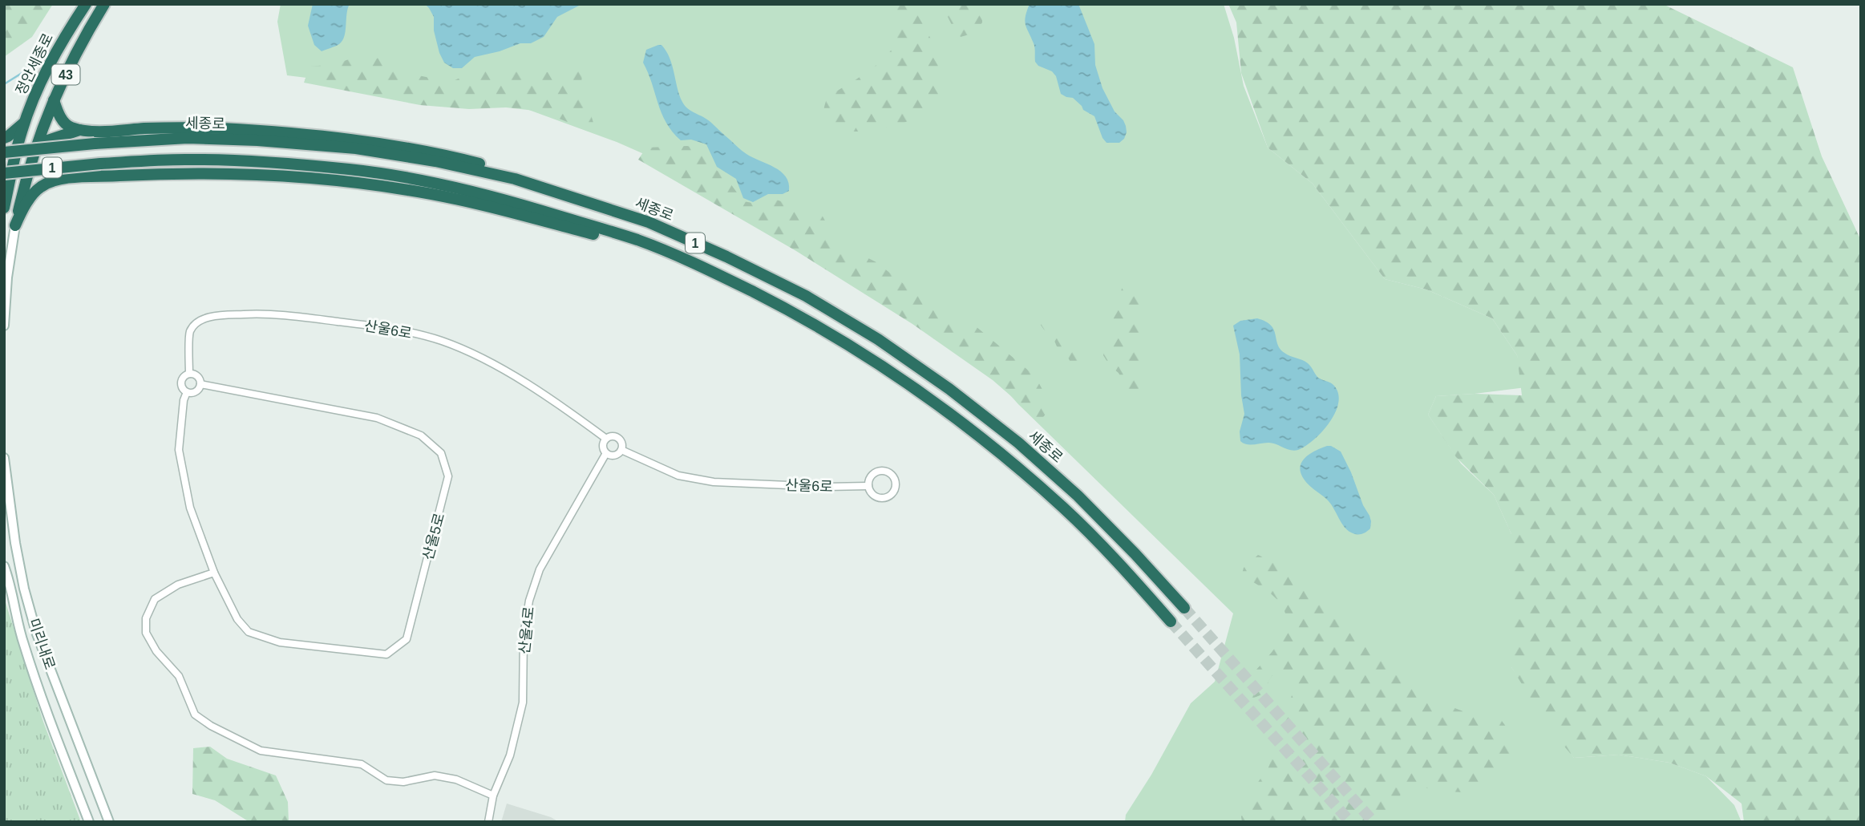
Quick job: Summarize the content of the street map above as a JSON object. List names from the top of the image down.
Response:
{
  "streets": {
    "highway": [
      "정안세종로",
      "43",
      "세종로",
      "1"
    ],
    "main road": ["미리내로"],
    "street": ["산울6로", "산울5로", "산울4로"]
  },
  "crossings": [
    ["정안세종로", "세종로"],
    ["정안세종로", "1"],
    ["산울6로", "산울5로"],
    ["산울6로", "산울4로"]
  ]
}
